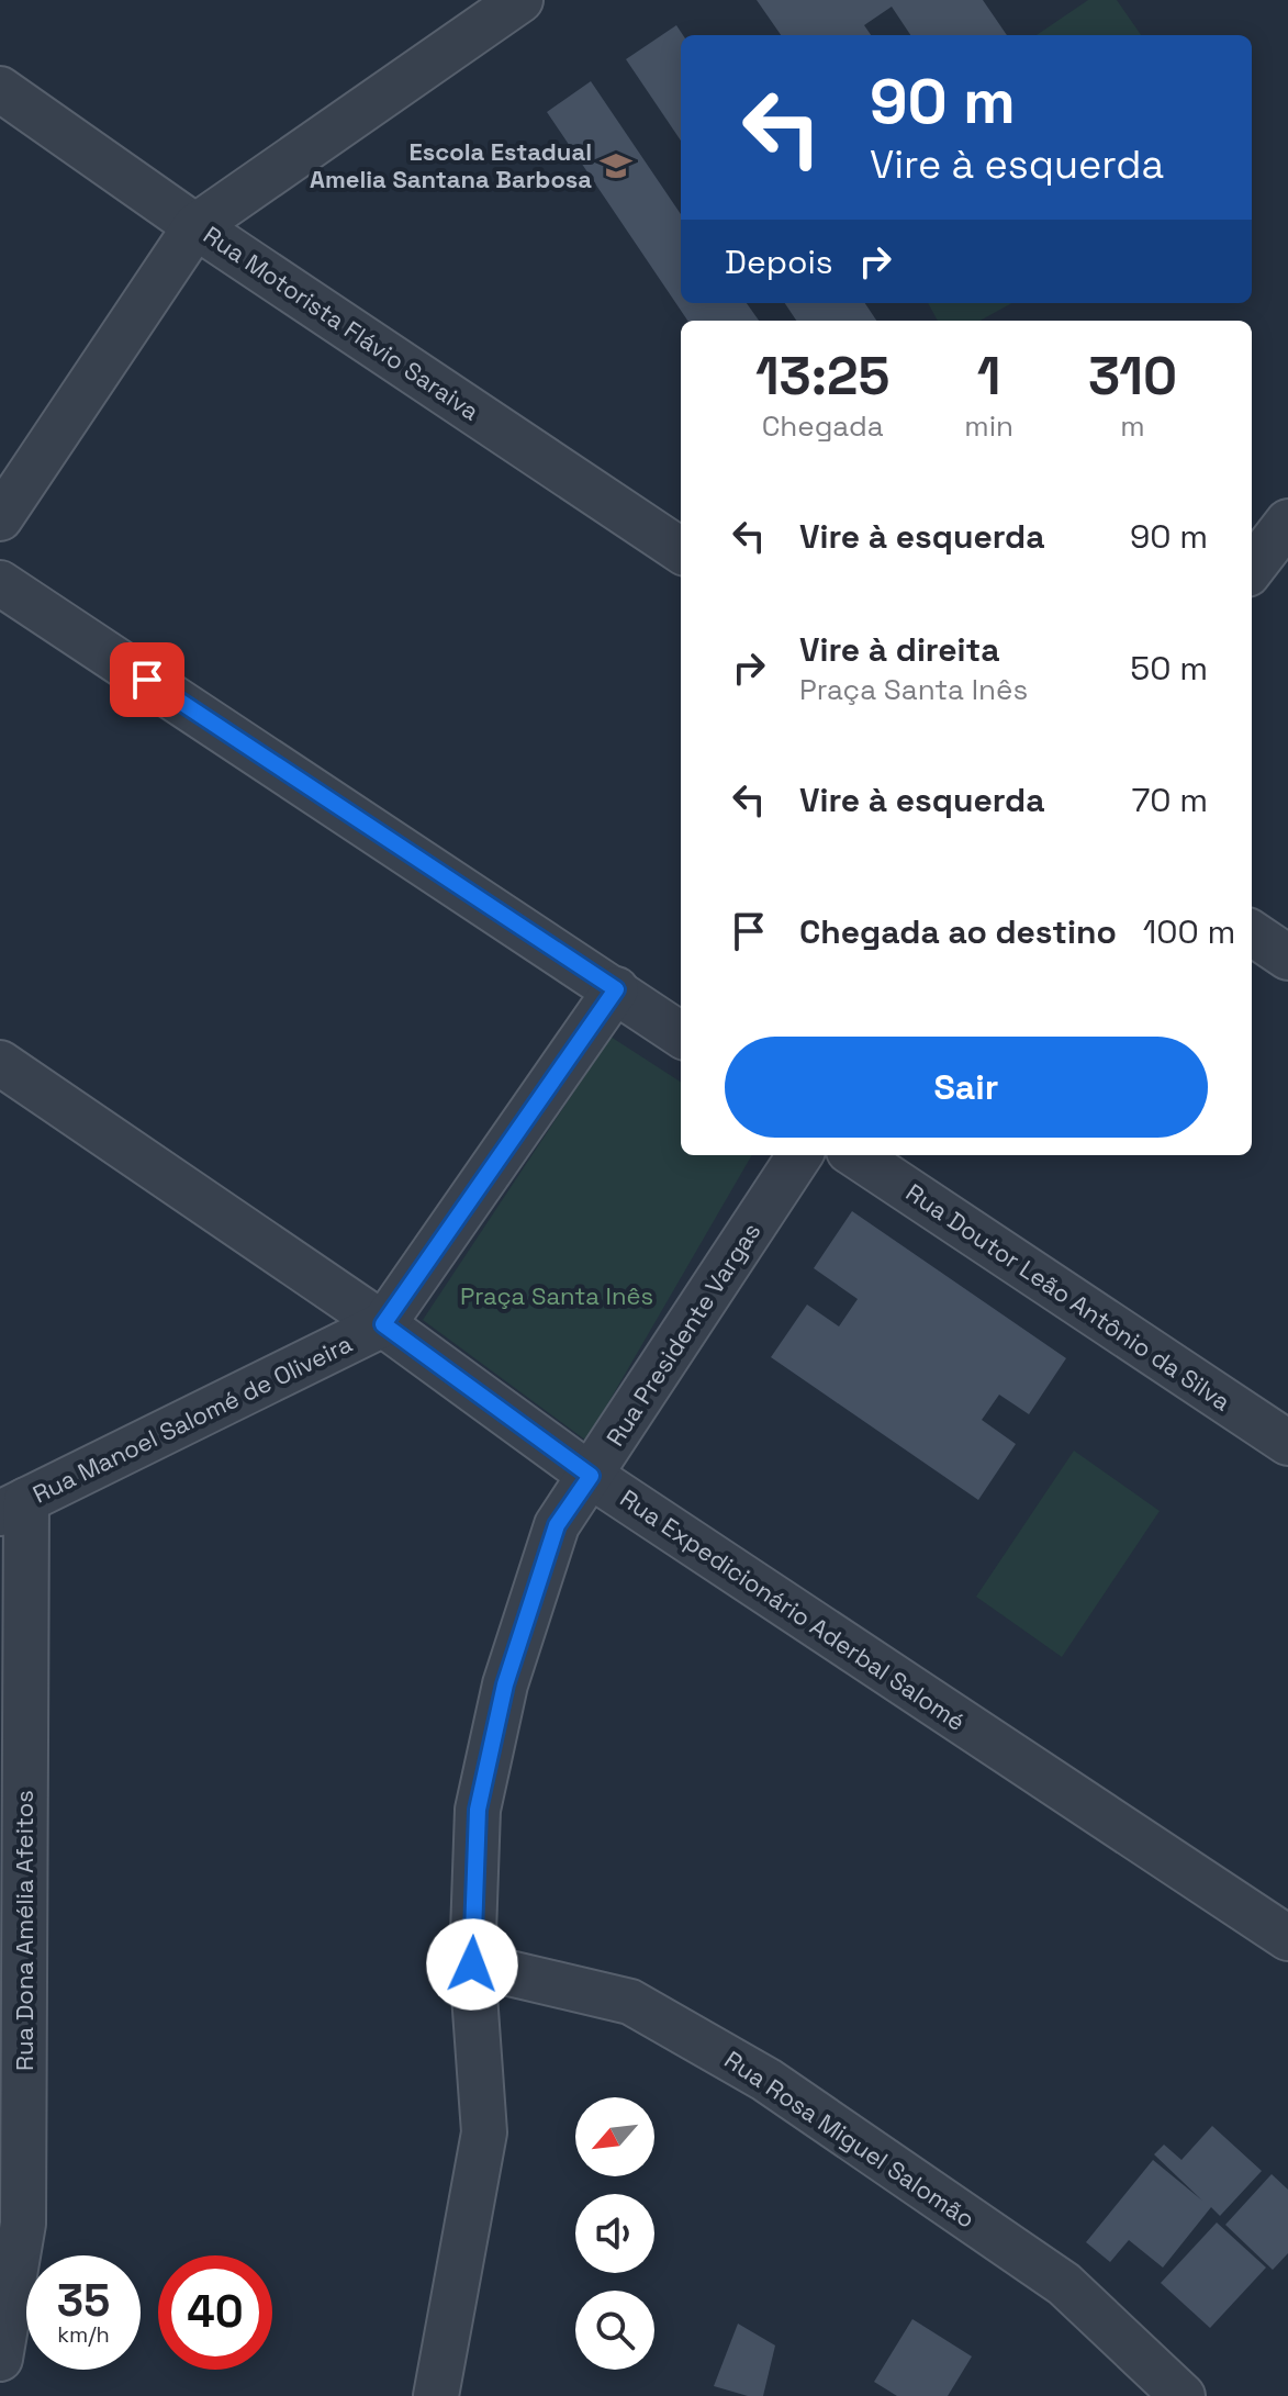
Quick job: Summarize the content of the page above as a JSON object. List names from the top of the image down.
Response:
{
  "streets": {
    "street": [
      "Rua Motorista Flávio Saraiva",
      "Rua Doutor Leão Antônio da Silva",
      "Rua Presidente Vargas",
      "Rua Manoel Salomé de Oliveira",
      "Rua Expedicionário Aderbal Salomé",
      "Rua Dona Amélia Afeitos",
      "Rua Rosa Miguel Salomão"
    ]
  },
  "crossings": [
    ["Rua Presidente Vargas", "Rua Expedicionário Aderbal Salomé"],
    ["Rua Presidente Vargas", "Rua Rosa Miguel Salomão"],
    ["Rua Manoel Salomé de Oliveira", "Rua Expedicionário Aderbal Salomé"],
    ["Rua Manoel Salomé de Oliveira", "Rua Dona Amélia Afeitos"]
  ],
  "parks": ["Praça Santa Inês"],
  "places": {
    "school or university": ["Escola Estadual Amelia Santana Barbosa"]
  },
  "north": "bottom left",
  "page": {
    "turn": ["90 m", "Vire à esquerda"],
    "then": "Depois",
    "eta": [
      "13:25",
      "Chegada",
      "1",
      "min",
      "310",
      "m"
    ],
    "list": [
      {
        "name": "Vire à esquerda",
        "value": "90 m"
      },
      {
        "name": "Vire à direita",
        "note": "Praça Santa Inês",
        "value": "50 m"
      },
      {
        "name": "Vire à esquerda",
        "value": "70 m"
      },
      {
        "name": "Chegada ao destino",
        "value": "100 m"
      }
    ],
    "buttons": "Sair",
    "speed": "35 km/h",
    "limit": "40"
  }
}
